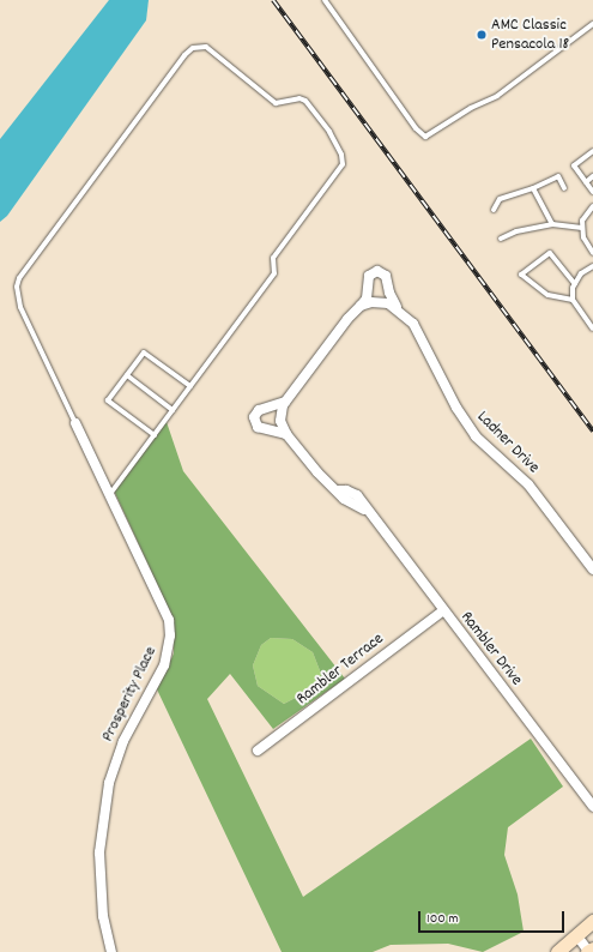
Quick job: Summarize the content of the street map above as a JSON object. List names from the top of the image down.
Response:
{
  "streets": {
    "street": [
      "Ladner Drive",
      "Rambler Drive",
      "Rambler Terrace",
      "Prosperity Place"
    ]
  },
  "crossings": [
    ["Ladner Drive", "Rambler Drive"],
    ["Rambler Drive", "Rambler Terrace"]
  ],
  "places": ["AMC Classic Pensacola 18"],
  "scale_bar": "100 m"
}
